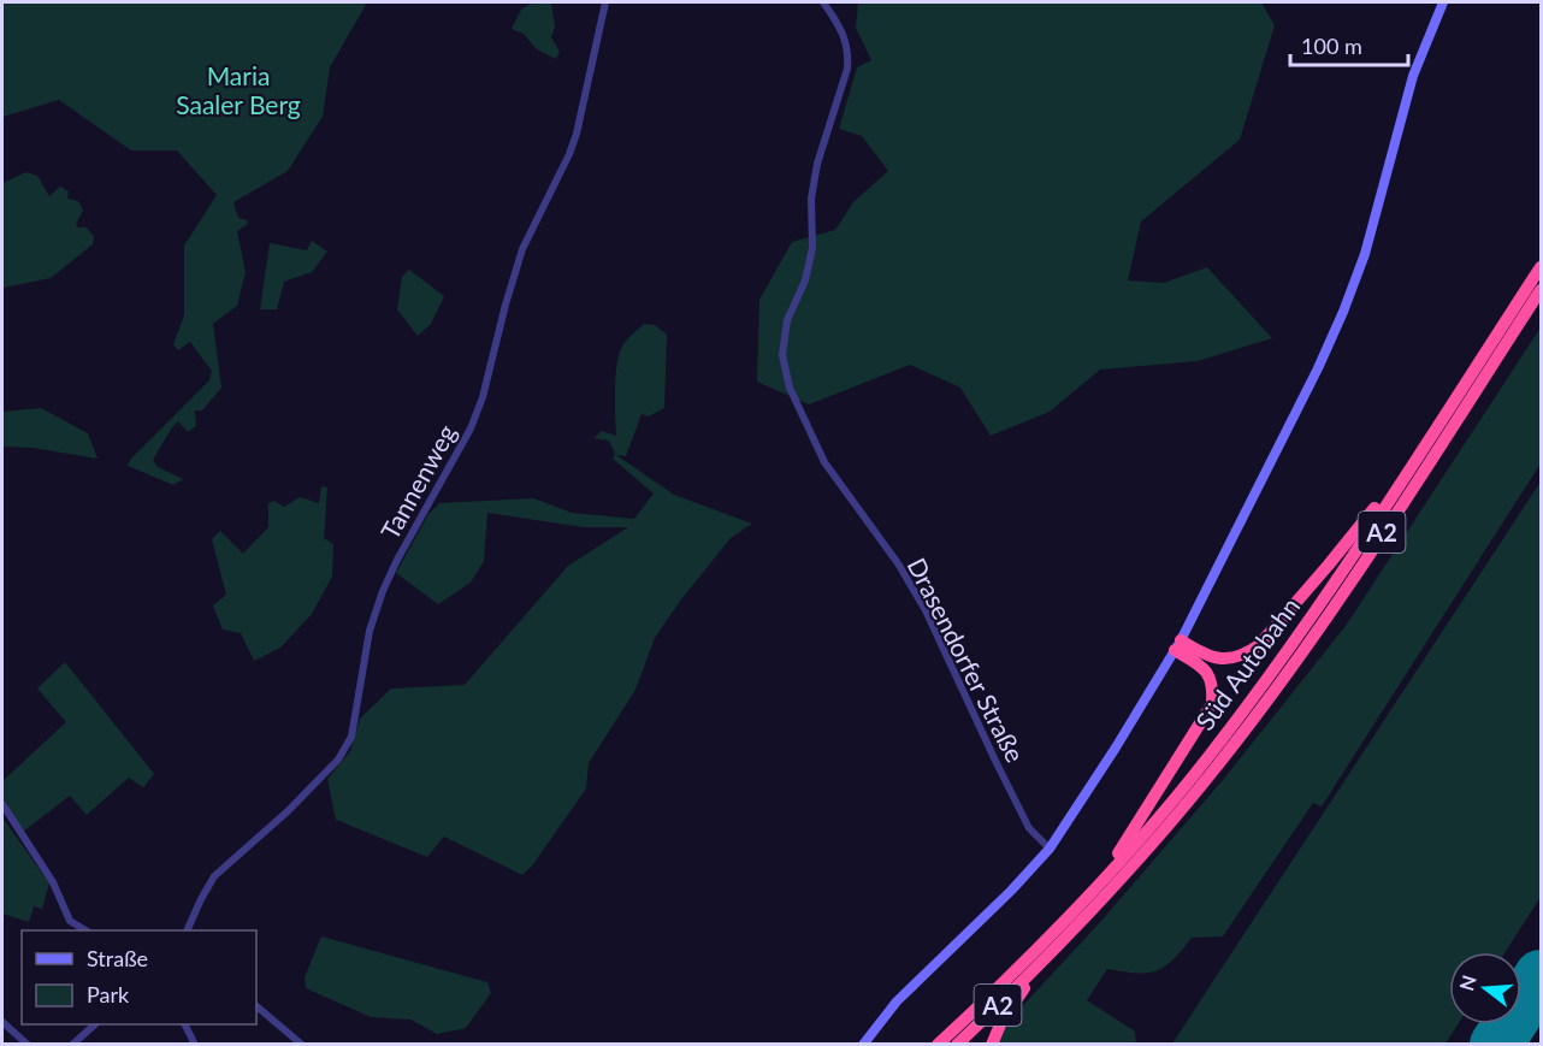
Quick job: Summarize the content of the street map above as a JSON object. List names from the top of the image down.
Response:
{
  "streets": {
    "highway": ["A2", "Süd Autobahn"],
    "street": ["Tannenweg", "Drasendorfer Straße"]
  },
  "parks": ["Maria Saaler Berg"],
  "legend": ["Straße", "Park"],
  "scale_bar": "100 m",
  "north": "left"
}
